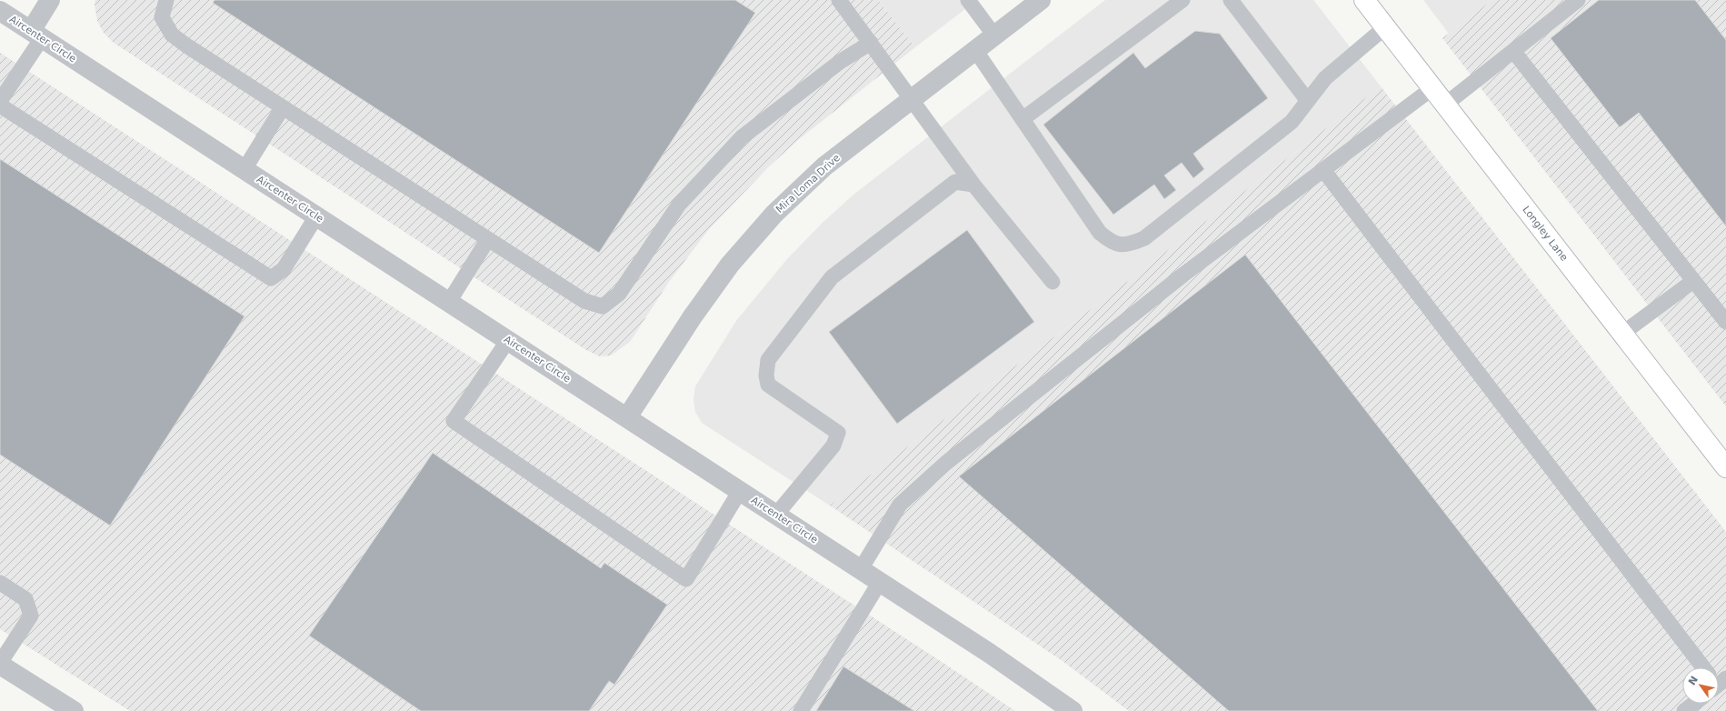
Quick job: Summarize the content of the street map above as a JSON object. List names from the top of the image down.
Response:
{
  "streets": {
    "main road": ["Longley Lane"],
    "street": ["Aircenter Circle", "Mira Loma Drive"]
  },
  "crossings": [
    ["Aircenter Circle", "Mira Loma Drive"]
  ],
  "north": "top left"
}
